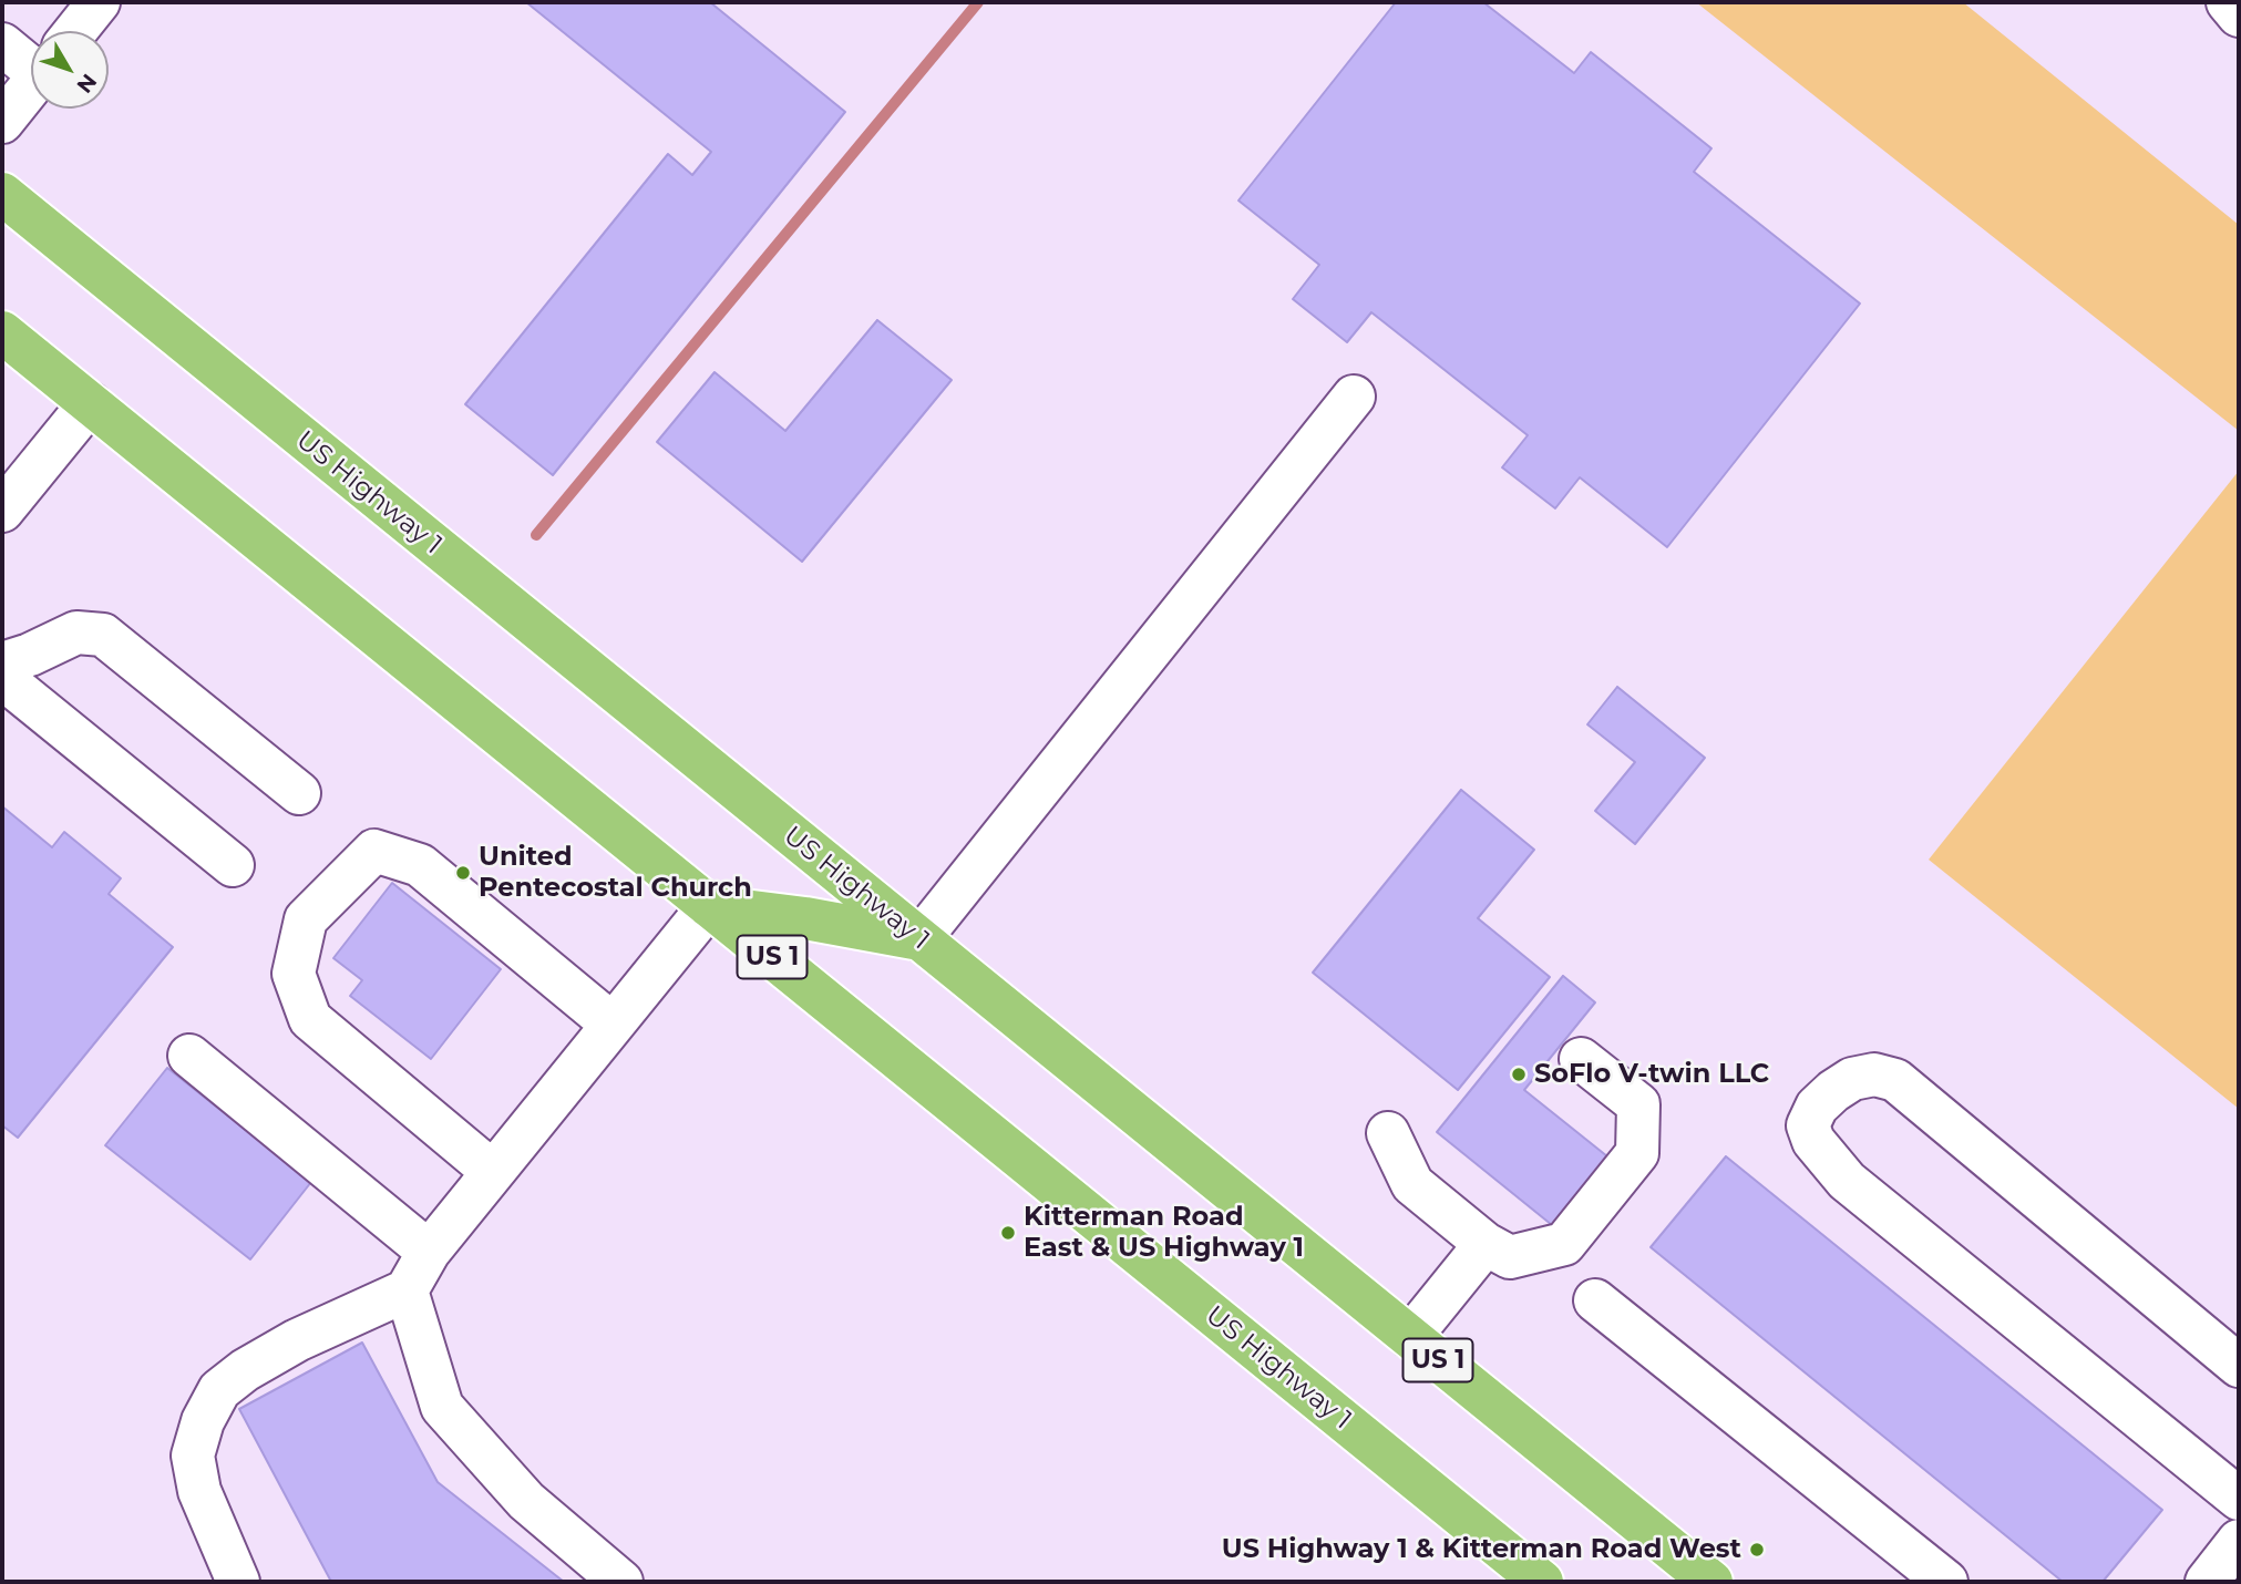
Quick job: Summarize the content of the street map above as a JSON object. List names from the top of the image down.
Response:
{
  "streets": {
    "main road": ["US Highway 1", "US 1"]
  },
  "places": [
    "United Pentecostal Church",
    "SoFlo V-twin LLC",
    "Kitterman Road East & US Highway 1",
    "US Highway 1 & Kitterman Road West"
  ],
  "north": "bottom right"
}
